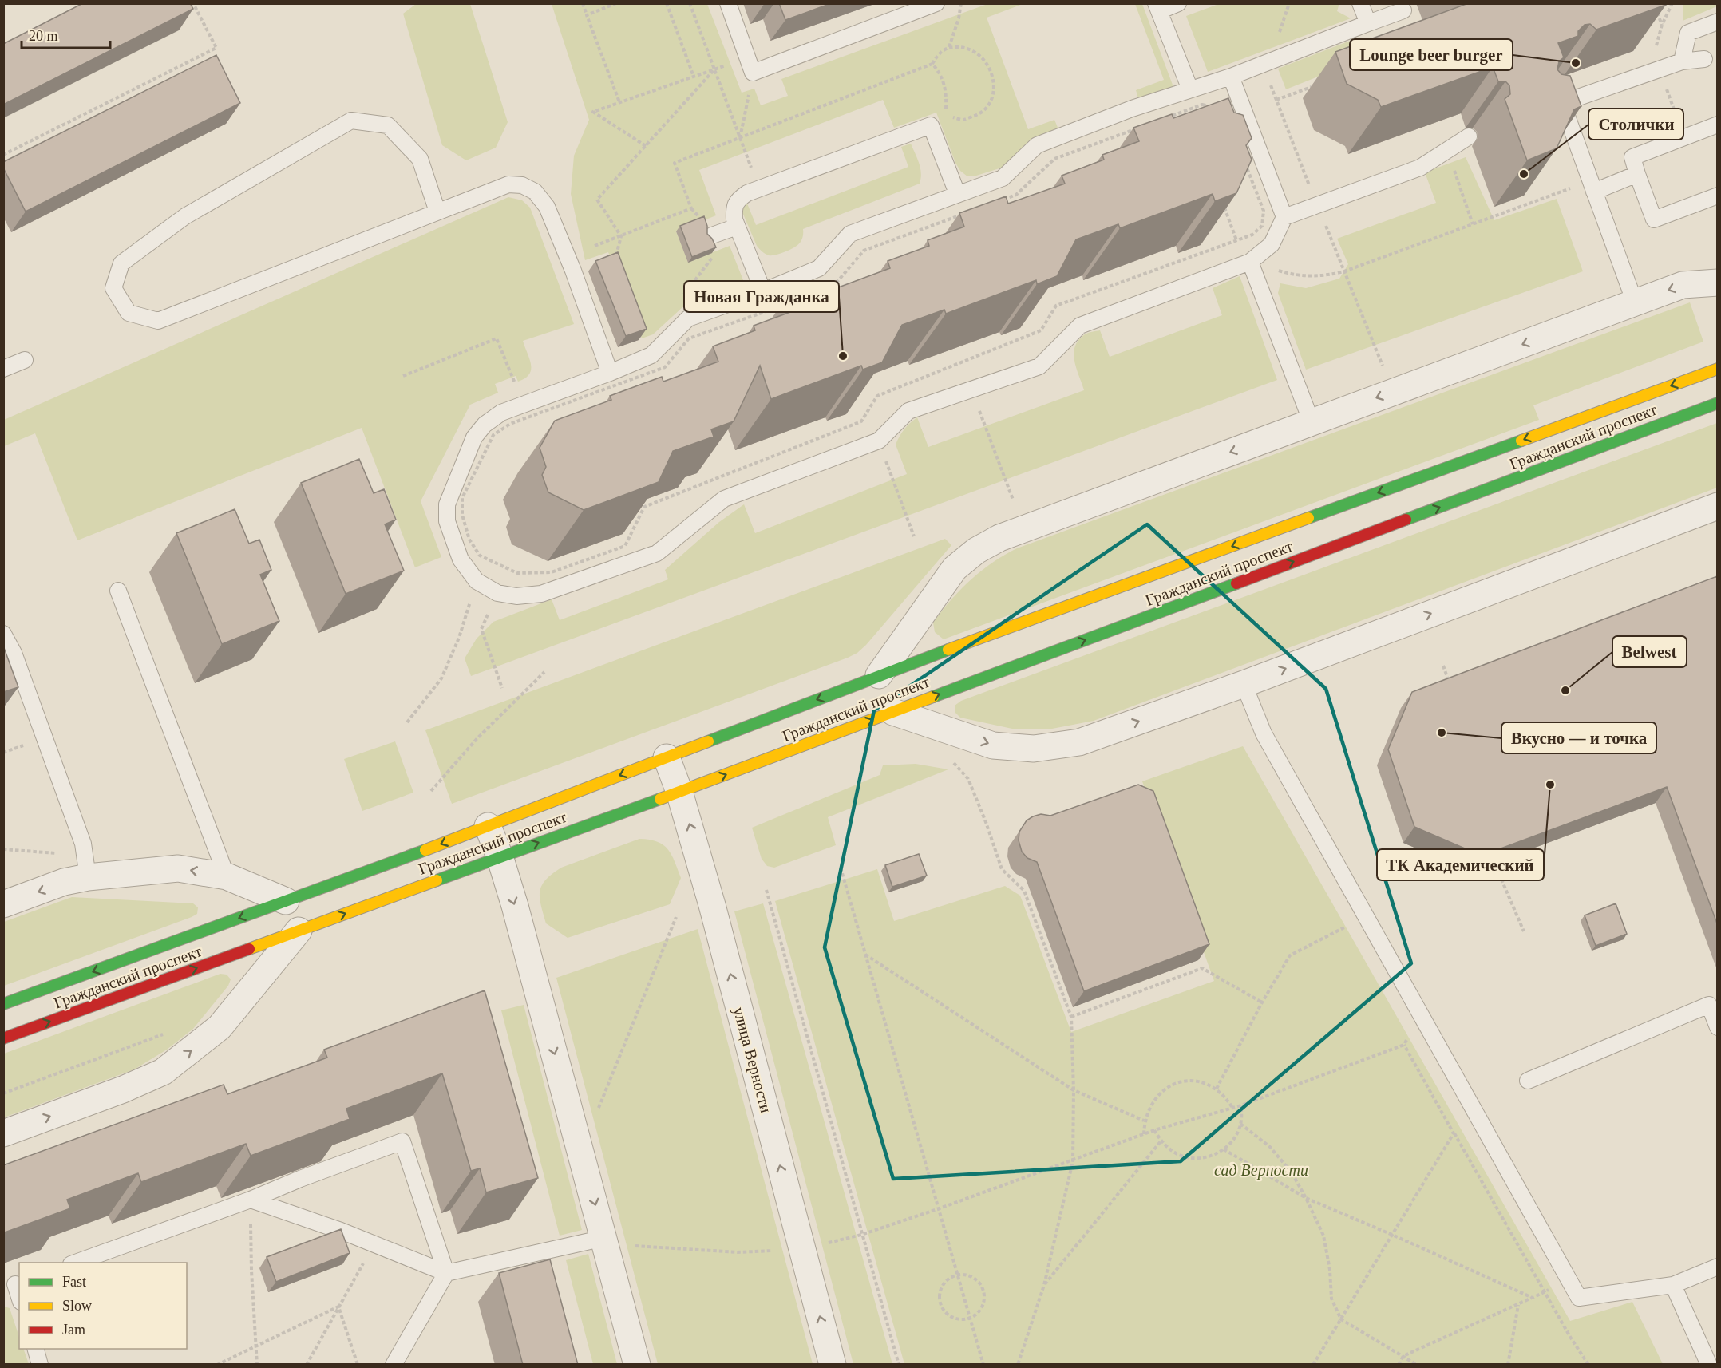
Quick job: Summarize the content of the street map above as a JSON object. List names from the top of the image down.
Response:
{
  "streets": {
    "main road": ["Гражданский проспект"],
    "street": ["улица Верности"]
  },
  "crossings": [
    ["Гражданский проспект", "улица Верности"]
  ],
  "parks": ["сад Верности"],
  "places": [
    "Lounge beer burger",
    "Столички",
    "Новая Гражданка",
    "Belwest",
    "Вкусно — и точка",
    "ТК Академический"
  ],
  "legend": ["Fast", "Slow", "Jam"],
  "scale_bar": "20 m"
}
